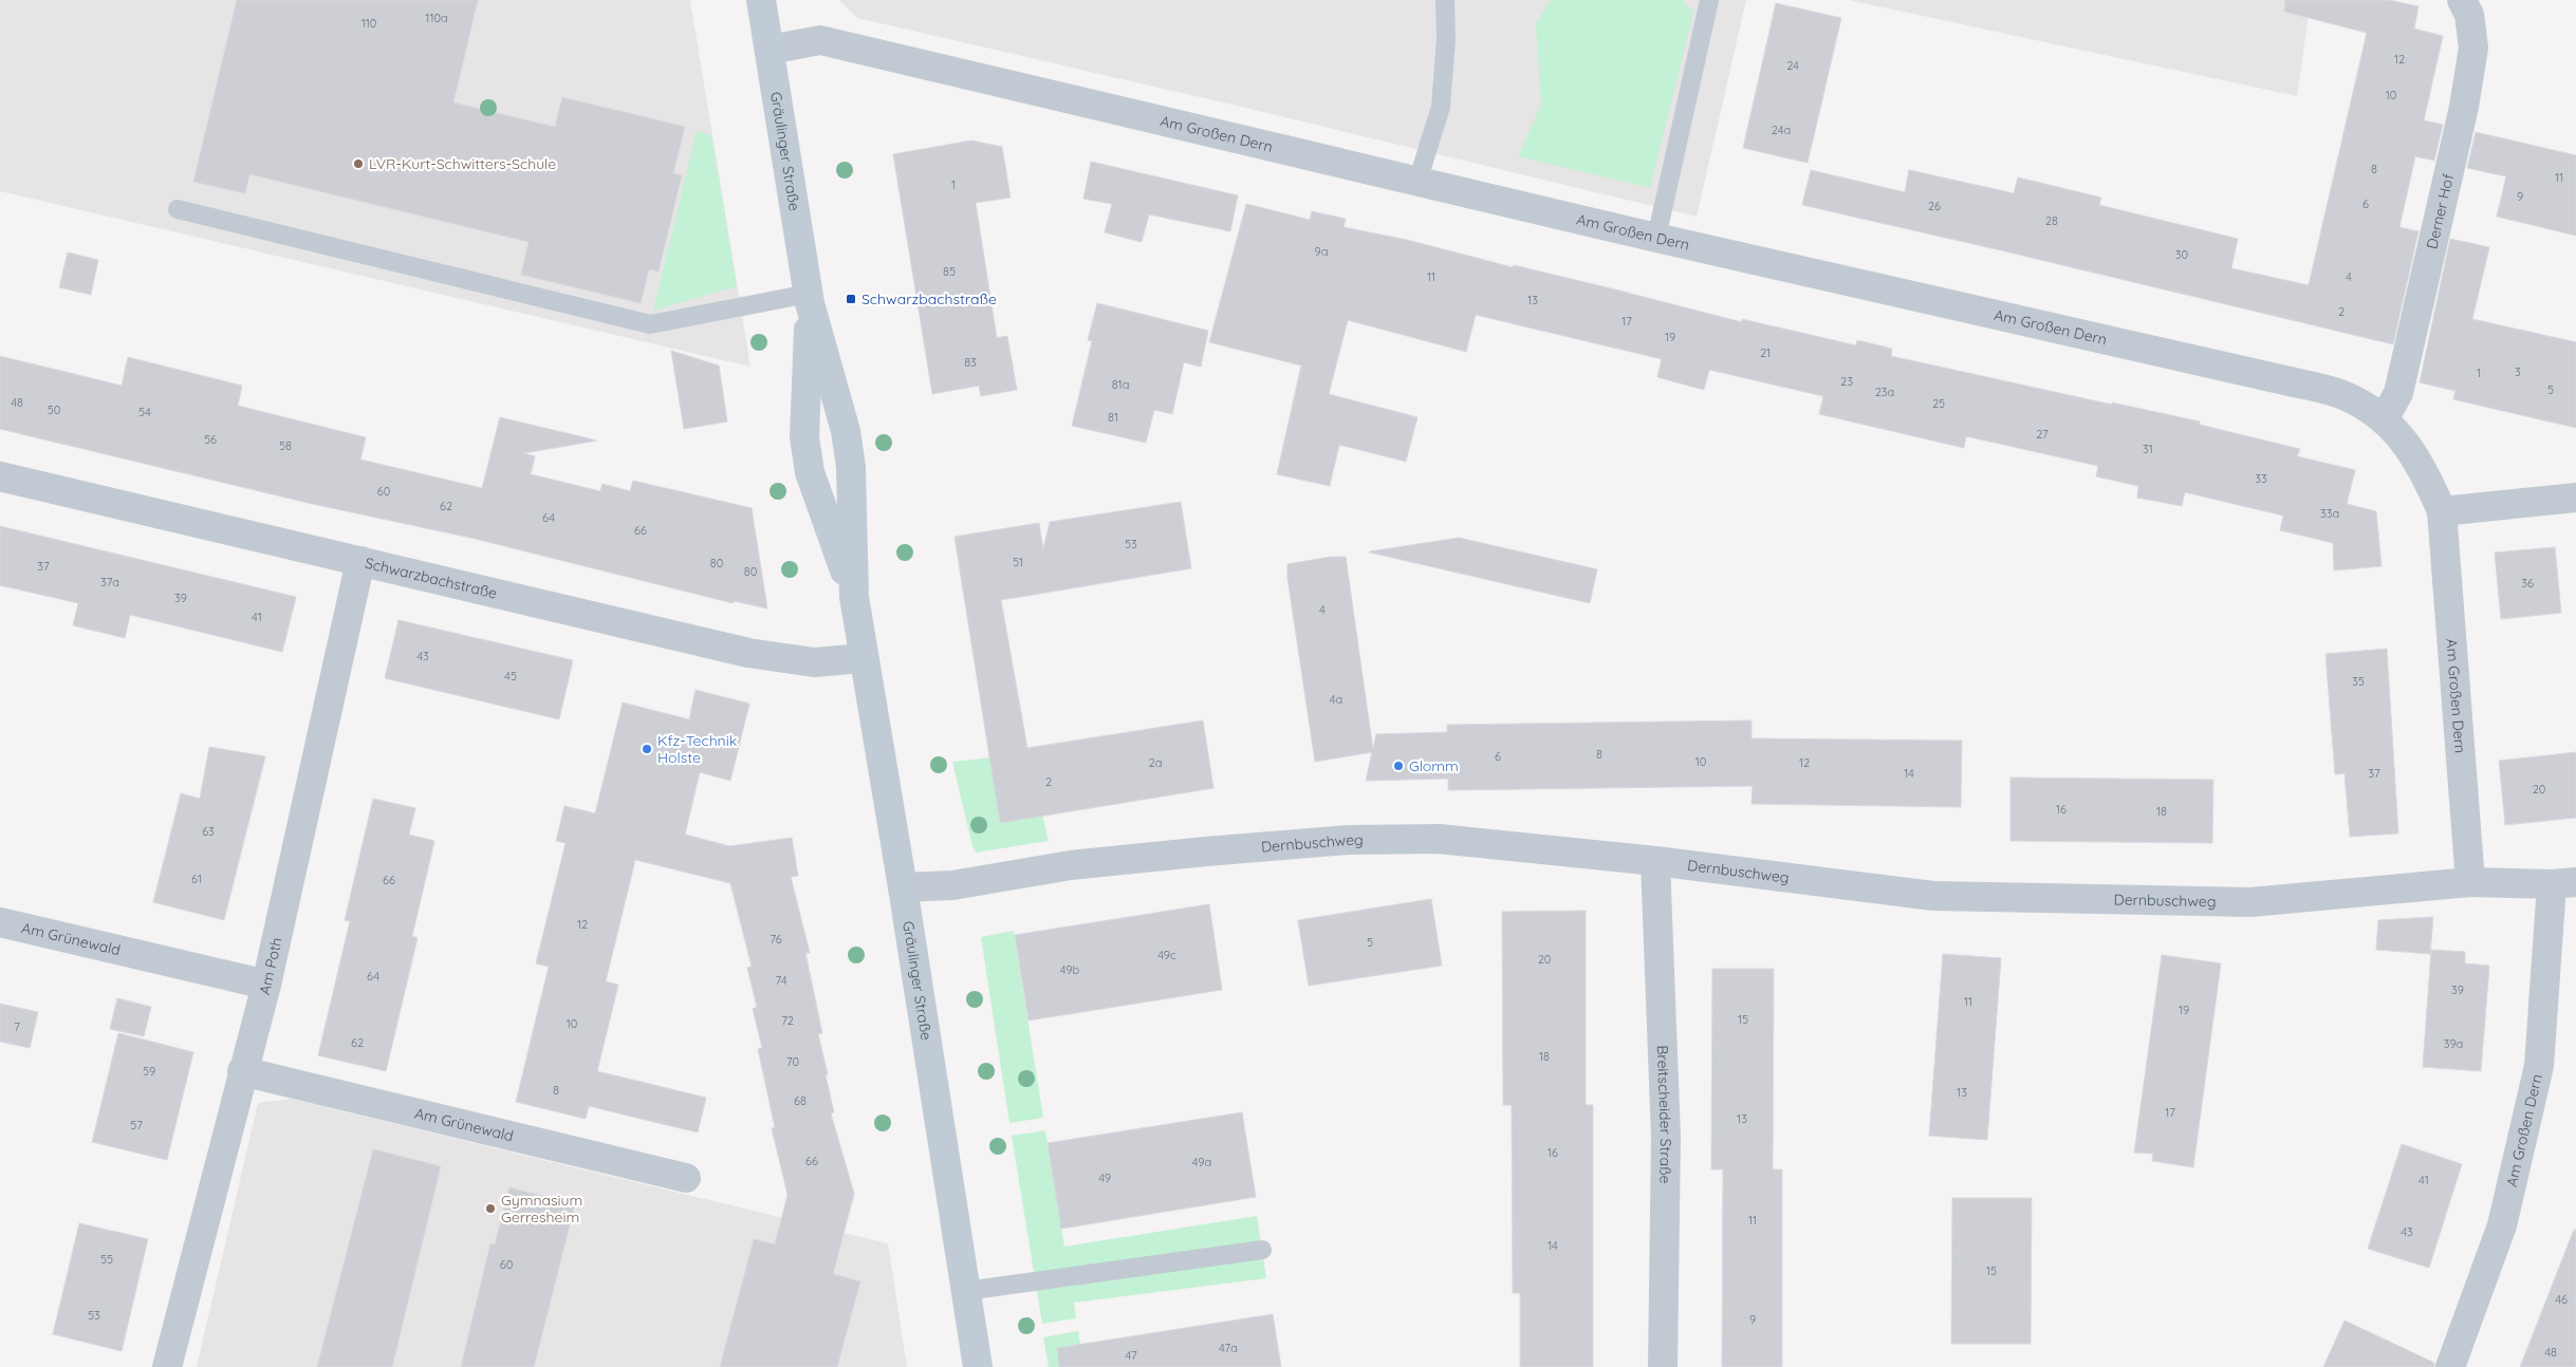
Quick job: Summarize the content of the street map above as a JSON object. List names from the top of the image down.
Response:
{
  "streets": {
    "main road": ["Gräulinger Straße"],
    "street": [
      "Am Großen Dern",
      "Derner Hof",
      "Schwarzbachstraße",
      "Dernbuschweg",
      "Am Grünewald",
      "Am Poth",
      "Breitscheider Straße"
    ]
  },
  "crossings": [
    ["Am Großen Dern", "Gräulinger Straße"],
    ["Am Großen Dern", "Derner Hof"],
    ["Am Großen Dern", "Dernbuschweg"],
    ["Gräulinger Straße", "Schwarzbachstraße"],
    ["Gräulinger Straße", "Dernbuschweg"],
    ["Schwarzbachstraße", "Am Poth"],
    ["Dernbuschweg", "Breitscheider Straße"],
    ["Am Grünewald", "Am Poth"]
  ],
  "places": {
    "other": [
      "LVR-Kurt-Schwitters-Schule",
      "Kfz-Technik Holste",
      "Glomm",
      "Gymnasium Gerresheim"
    ],
    "transit": ["Schwarzbachstraße"]
  },
  "house_numbers": [
    "110a",
    "110",
    "12",
    "24",
    "10",
    "24a",
    "8",
    "11",
    "1",
    "9",
    "6",
    "26",
    "28",
    "9a",
    "30",
    "85",
    "11",
    "4",
    "13",
    "2",
    "17",
    "19",
    "21",
    "83",
    "3",
    "1",
    "23",
    "81a",
    "5",
    "23a",
    "48",
    "25",
    "50",
    "54",
    "81",
    "27",
    "56",
    "58",
    "31",
    "33",
    "60",
    "62",
    "33a",
    "64",
    "66",
    "53",
    "51",
    "80",
    "37",
    "80",
    "37a",
    "36",
    "39",
    "4",
    "41",
    "43",
    "45",
    "35",
    "4a",
    "8",
    "6",
    "10",
    "2a",
    "12",
    "14",
    "37",
    "2",
    "20",
    "16",
    "18",
    "63",
    "61",
    "66",
    "12",
    "76",
    "5",
    "49c",
    "20",
    "49b",
    "64",
    "74",
    "39",
    "11",
    "19",
    "15",
    "72",
    "10",
    "7",
    "62",
    "39a",
    "18",
    "70",
    "59",
    "8",
    "13",
    "68",
    "17",
    "13",
    "57",
    "16",
    "66",
    "49a",
    "49",
    "41",
    "11",
    "43",
    "14",
    "55",
    "60",
    "15",
    "46",
    "53",
    "9",
    "47a",
    "48",
    "47"
  ]
}
